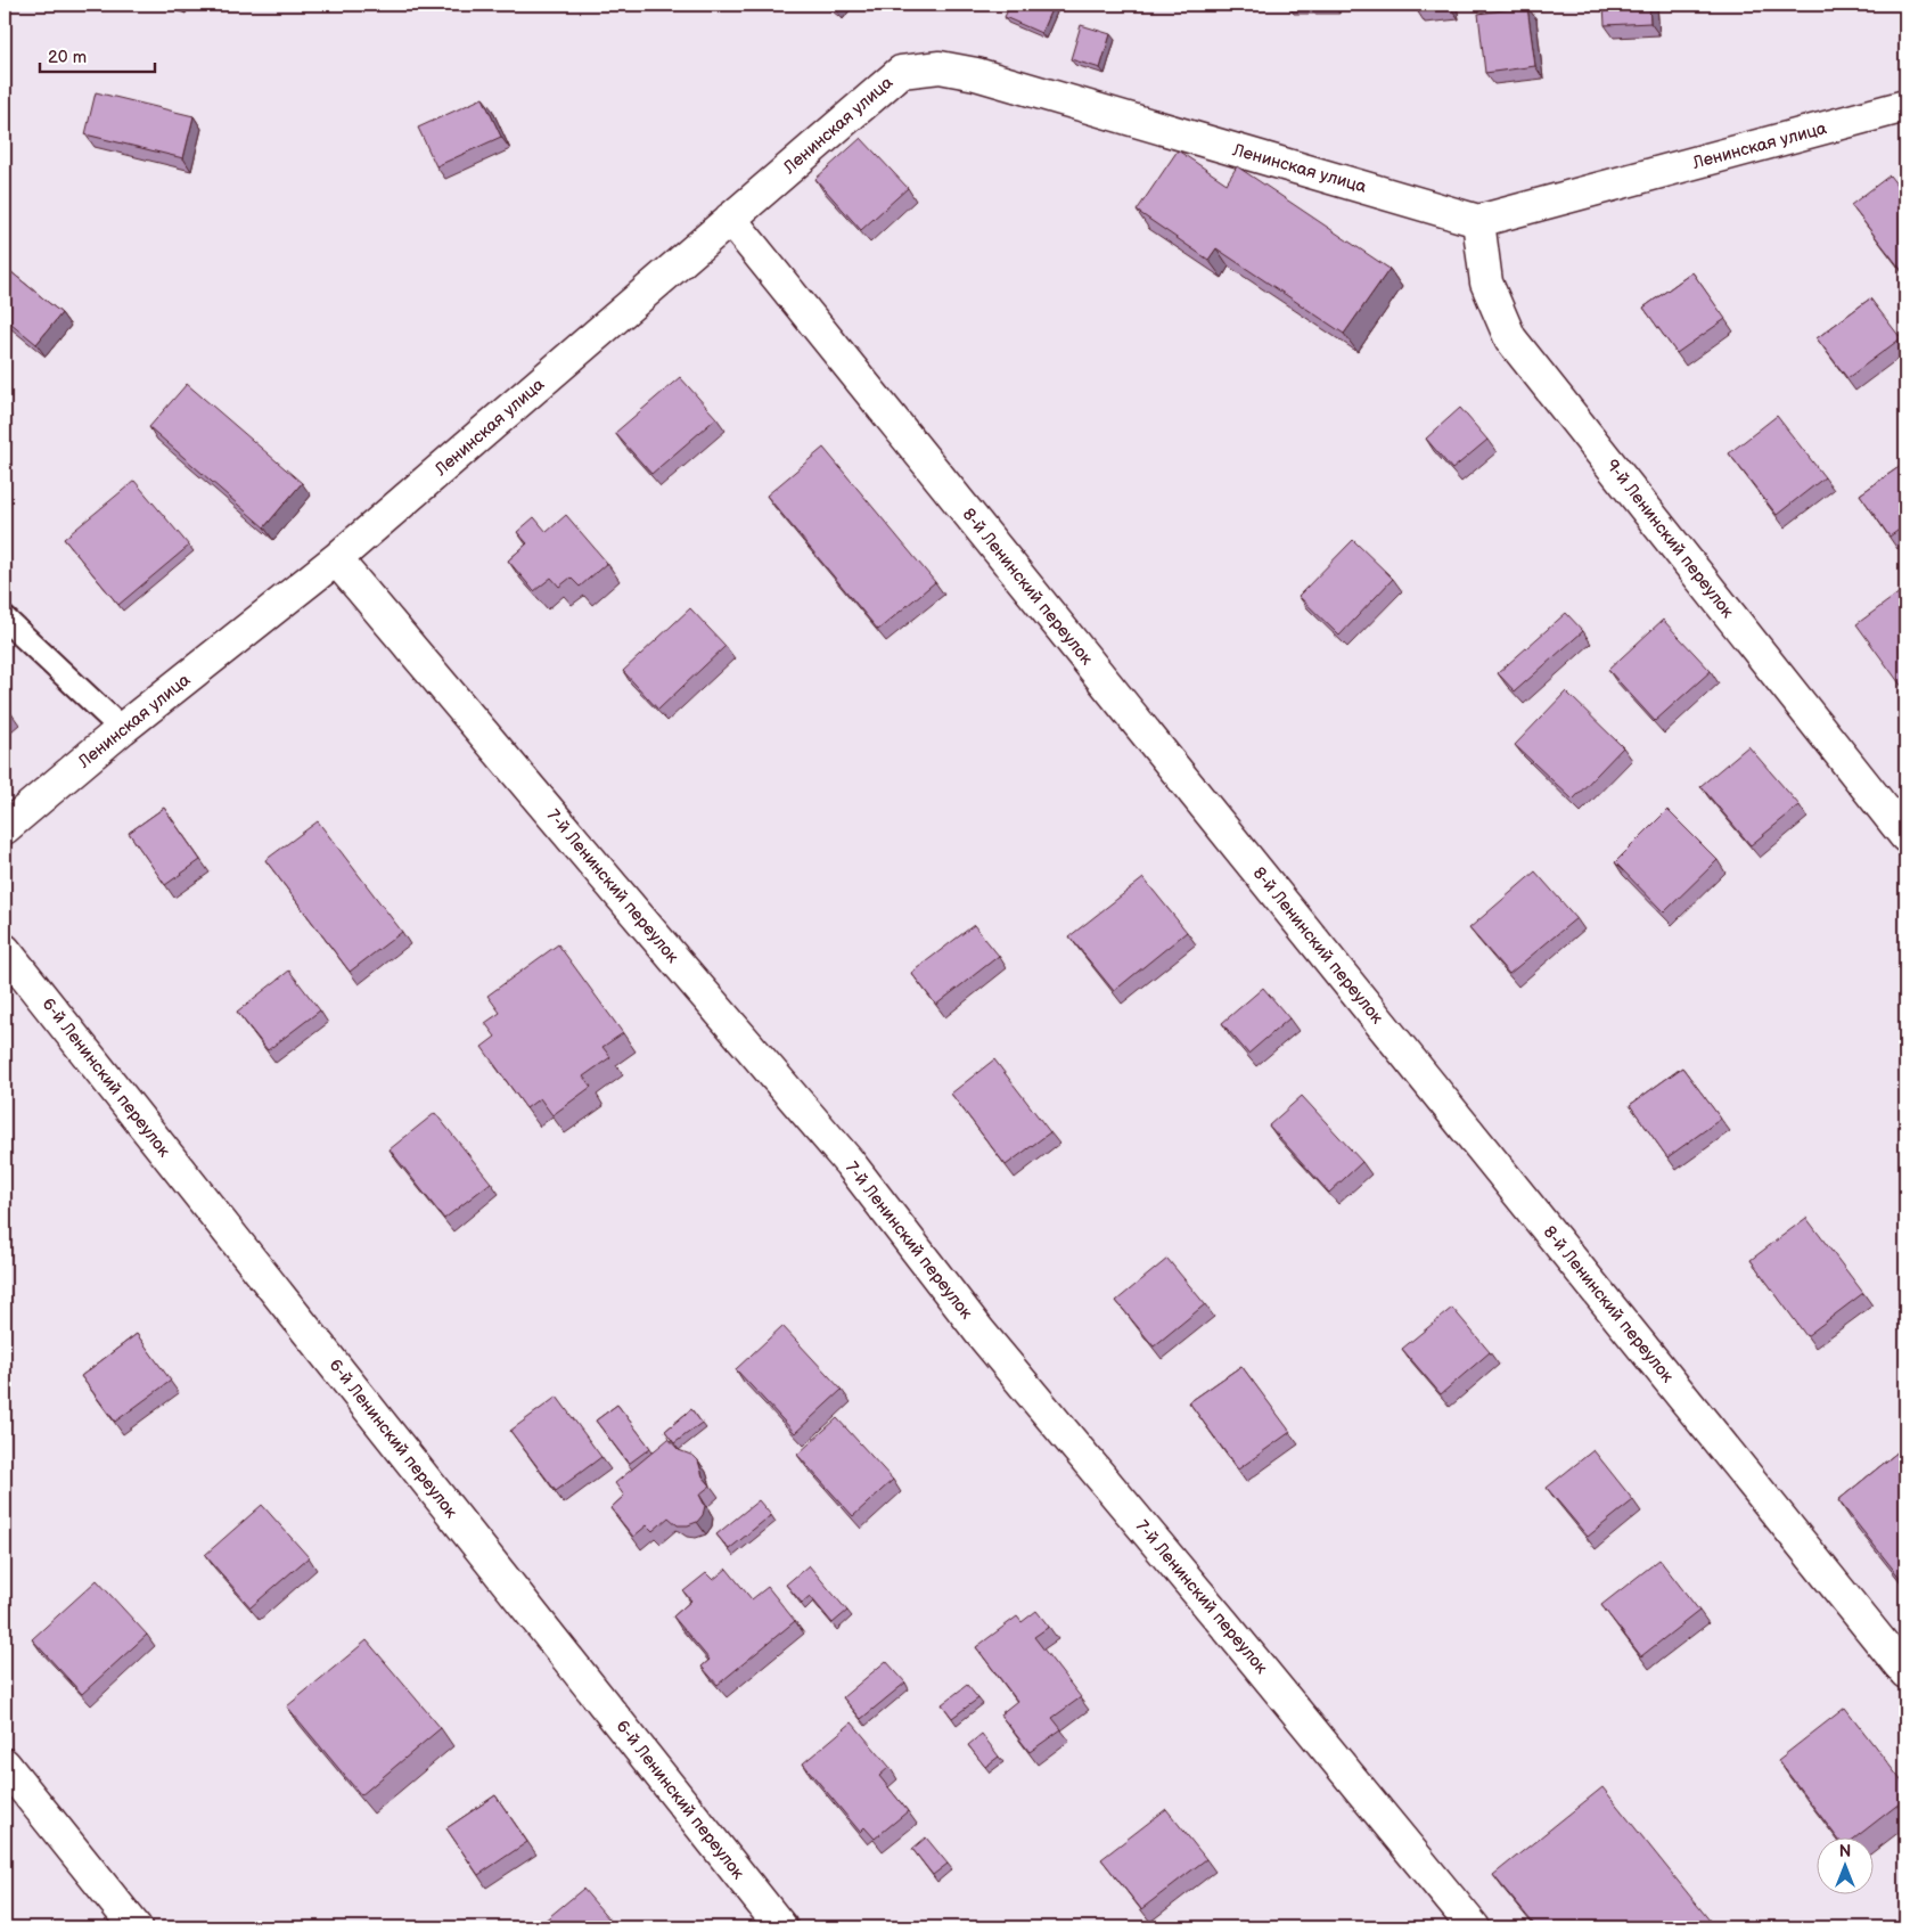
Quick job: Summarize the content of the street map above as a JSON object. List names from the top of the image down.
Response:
{
  "streets": {
    "street": [
      "Ленинская улица",
      "9-й Ленинский переулок",
      "8-й Ленинский переулок",
      "7-й Ленинский переулок",
      "6-й Ленинский переулок"
    ]
  },
  "crossings": [
    ["Ленинская улица", "9-й Ленинский переулок"],
    ["Ленинская улица", "8-й Ленинский переулок"],
    ["Ленинская улица", "7-й Ленинский переулок"]
  ],
  "scale_bar": "20 m",
  "north": "top"
}
